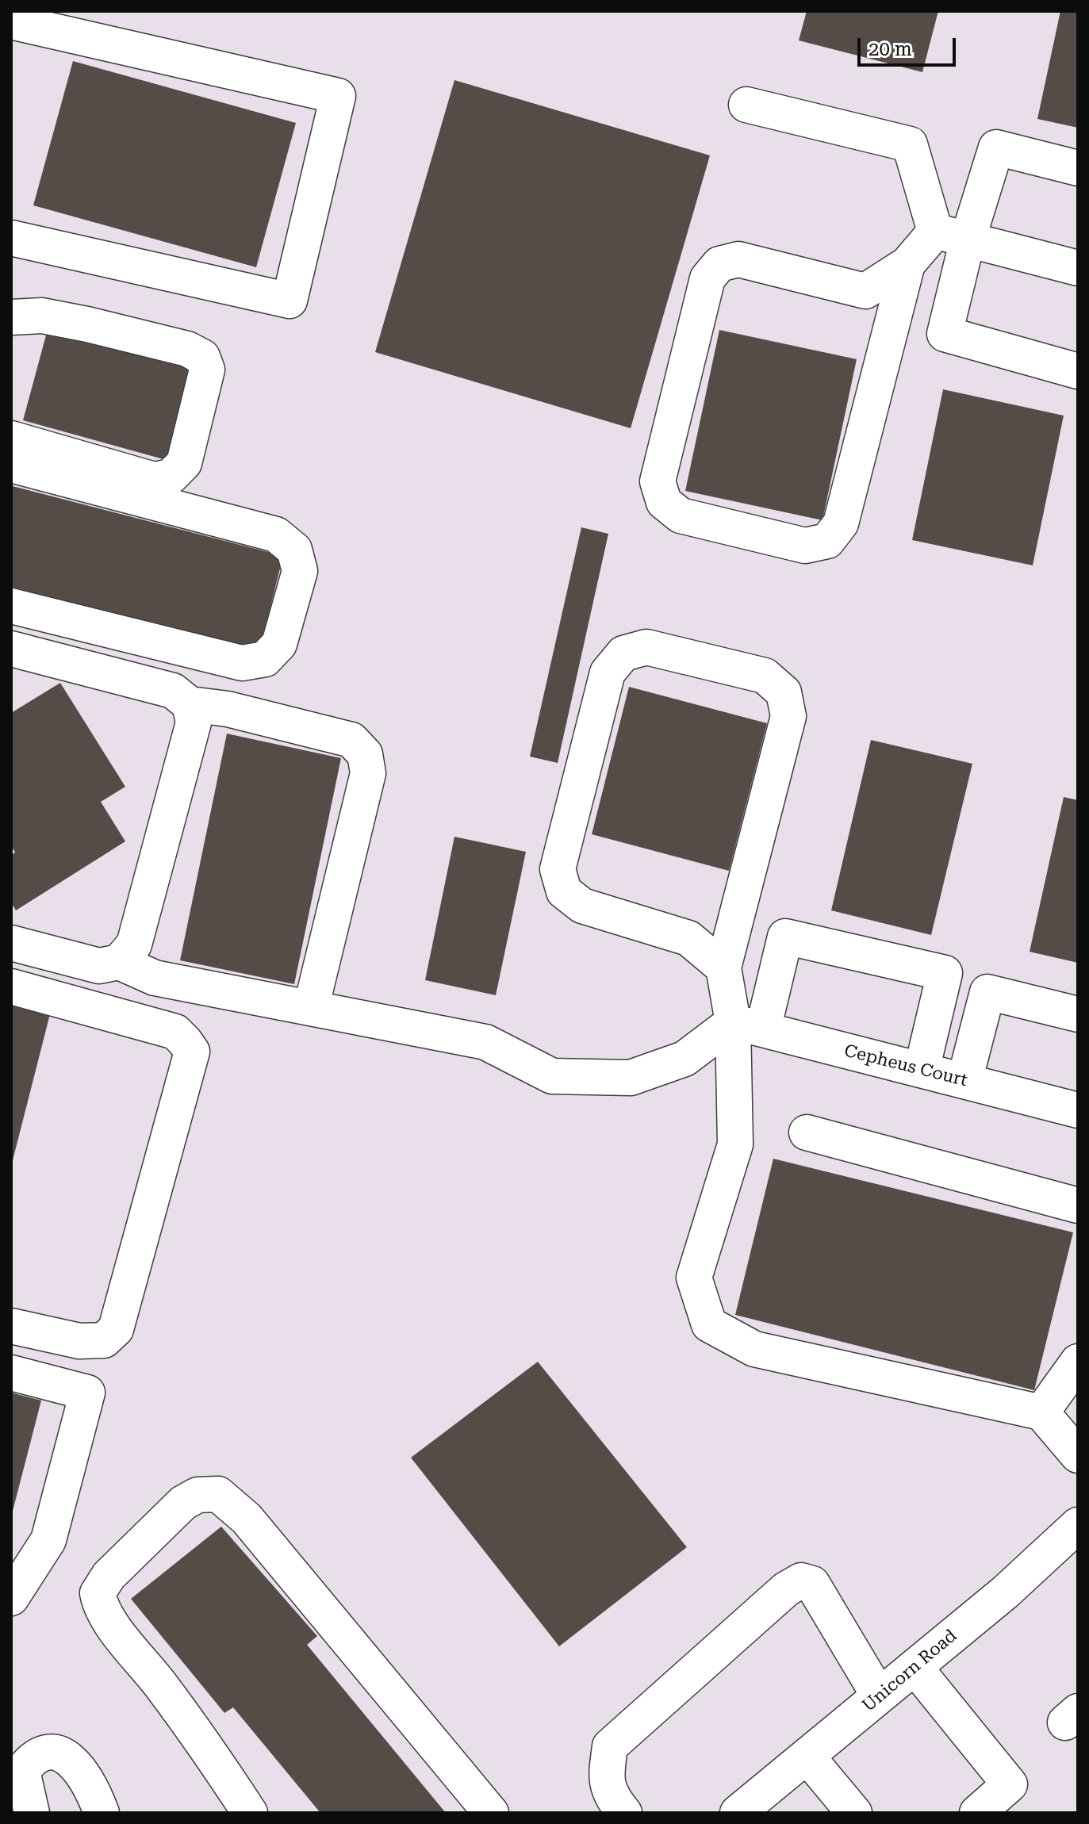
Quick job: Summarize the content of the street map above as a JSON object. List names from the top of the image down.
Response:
{
  "streets": {
    "street": ["Cepheus Court", "Unicorn Road"]
  },
  "scale_bar": "20 m"
}
